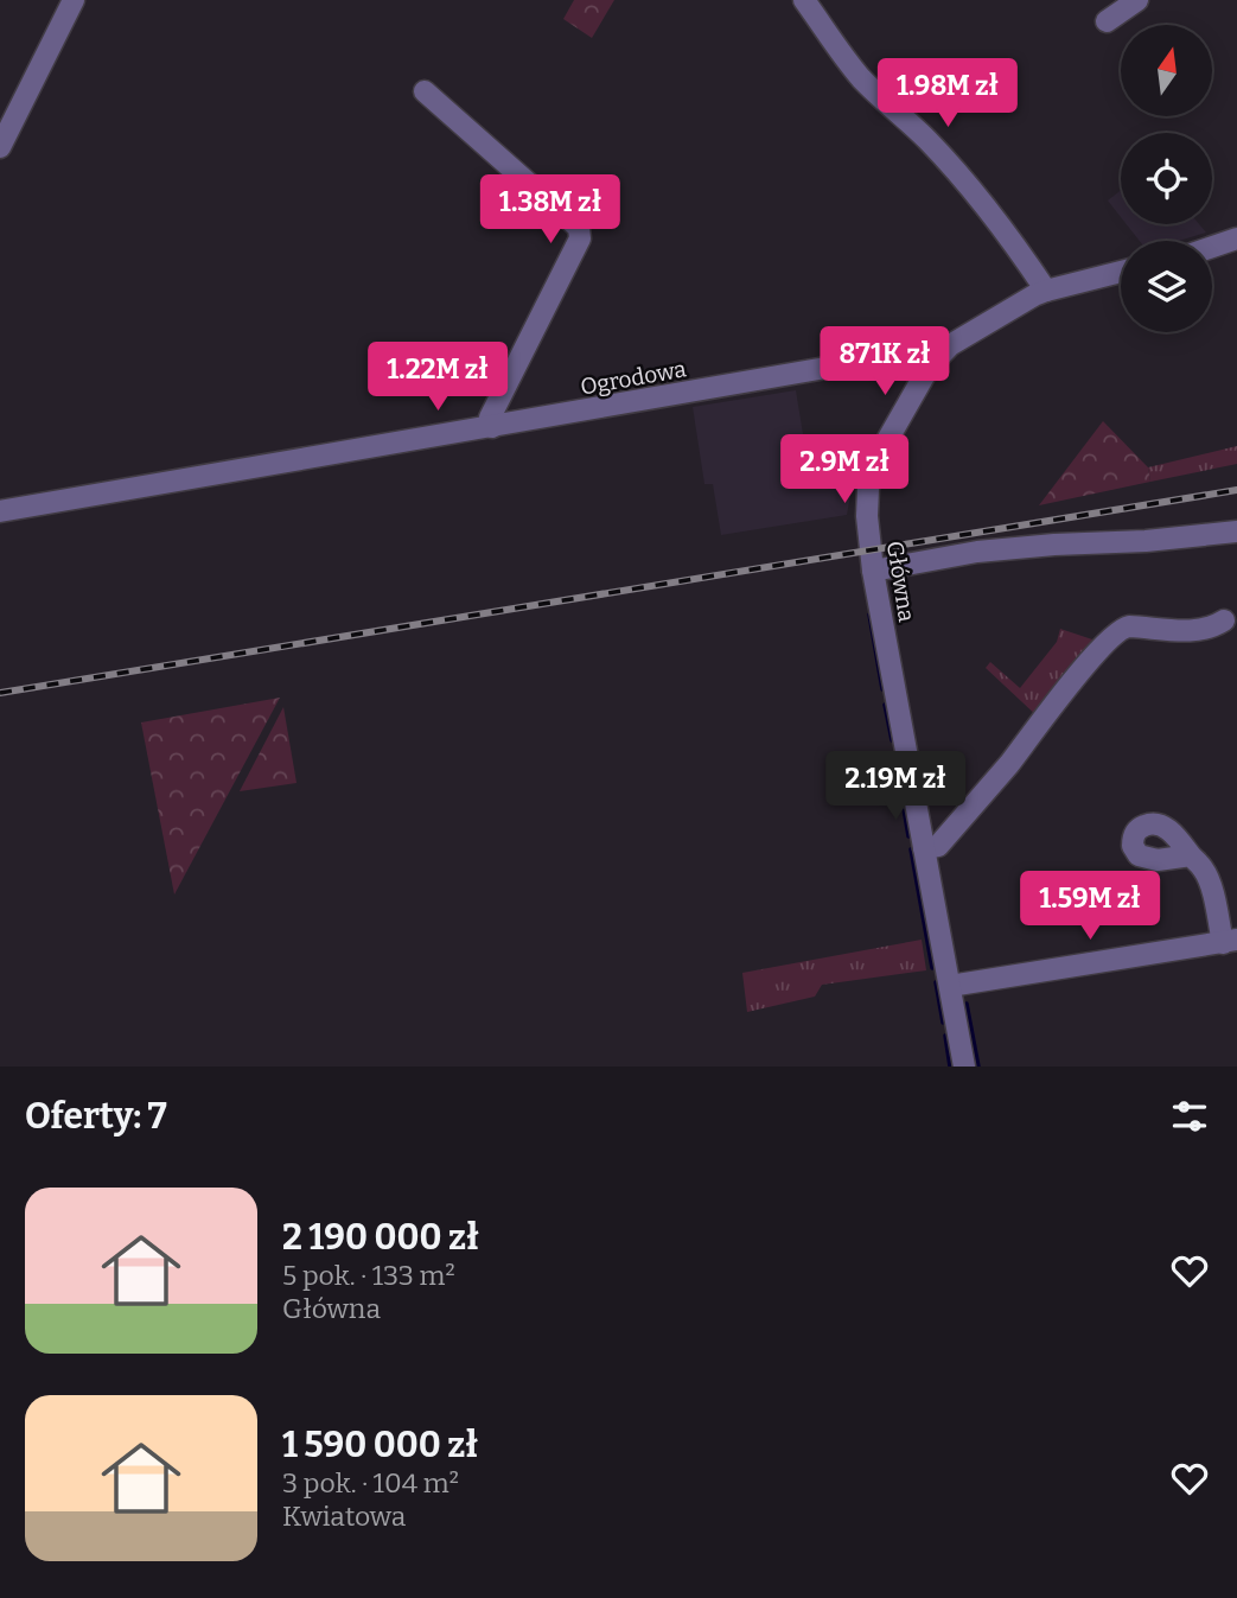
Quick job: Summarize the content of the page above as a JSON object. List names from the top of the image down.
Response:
{
  "streets": {
    "street": ["Ogrodowa", "Główna"]
  },
  "crossings": [
    ["Ogrodowa", "Główna"]
  ],
  "north": "top",
  "page": {
    "price": [
      "1.98M zł",
      "1.38M zł",
      "871K zł",
      "1.22M zł",
      "2.9M zł",
      "2.19M zł",
      "1.59M zł"
    ],
    "heading": "Oferty: 7",
    "list": [
      {
        "name": "2 190 000 zł",
        "note": "5 pok. · 133 m² · Główna"
      },
      {
        "name": "1 590 000 zł",
        "note": "3 pok. · 104 m² · Kwiatowa"
      }
    ]
  }
}
